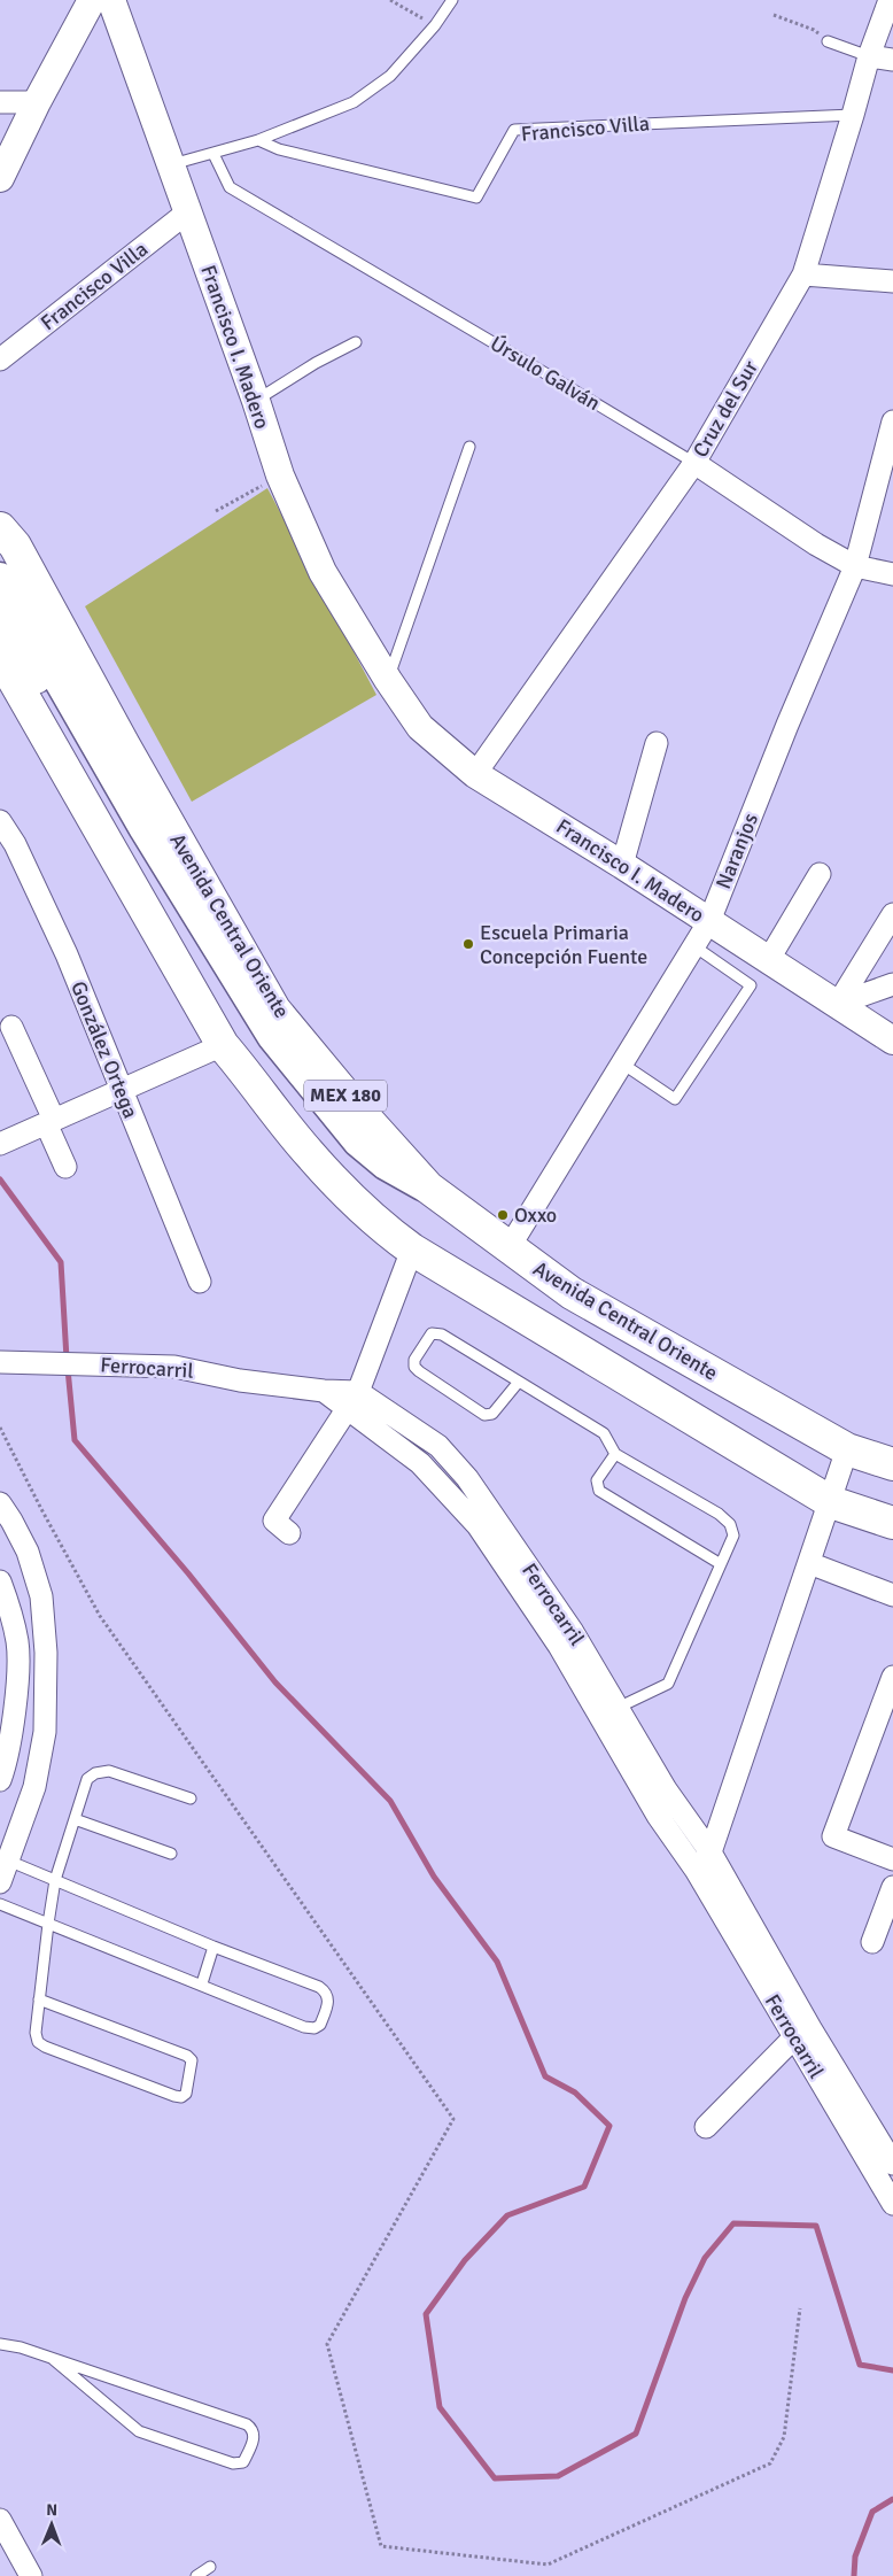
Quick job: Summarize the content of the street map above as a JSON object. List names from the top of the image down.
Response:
{
  "streets": {
    "main road": ["Avenida Central Oriente", "MEX 180"],
    "street": [
      "Francisco Villa",
      "Francisco I. Madero",
      "Úrsulo Galván",
      "Cruz del Sur",
      "Naranjos",
      "González Ortega",
      "Ferrocarril"
    ]
  },
  "crossings": [
    ["Francisco Villa", "Francisco I. Madero"],
    ["Francisco Villa", "Cruz del Sur"],
    ["Francisco I. Madero", "Cruz del Sur"],
    ["Francisco I. Madero", "Naranjos"],
    ["Úrsulo Galván", "Cruz del Sur"],
    ["Úrsulo Galván", "Naranjos"],
    ["Naranjos", "Avenida Central Oriente"]
  ],
  "places": ["Escuela Primaria Concepción Fuente", "Oxxo"],
  "north": "top"
}
